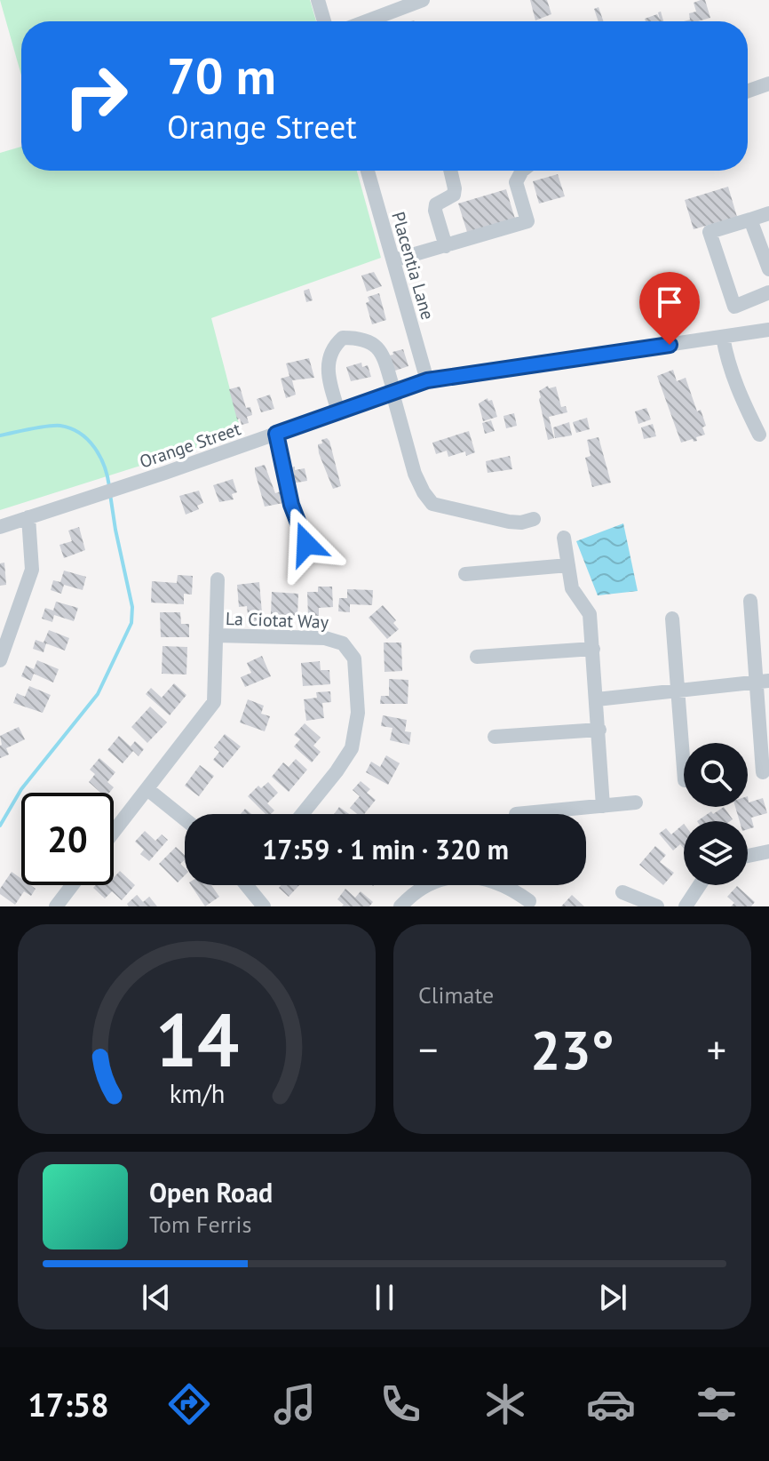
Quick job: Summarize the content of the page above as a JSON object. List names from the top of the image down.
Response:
{
  "streets": {
    "street": ["Placentia Lane", "Orange Street", "La Ciotat Way"]
  },
  "crossings": [
    ["Placentia Lane", "Orange Street"]
  ],
  "page": {
    "turn": ["70 m", "Orange Street"],
    "limit": "20",
    "trip": "17:59 · 1 min · 320 m",
    "tile": "Climate",
    "heat": ["−", "23°", "+"],
    "song": ["Open Road", "Tom Ferris"],
    "tabs": "17:58",
    "gauge": ["14", "km/h"]
  }
}
